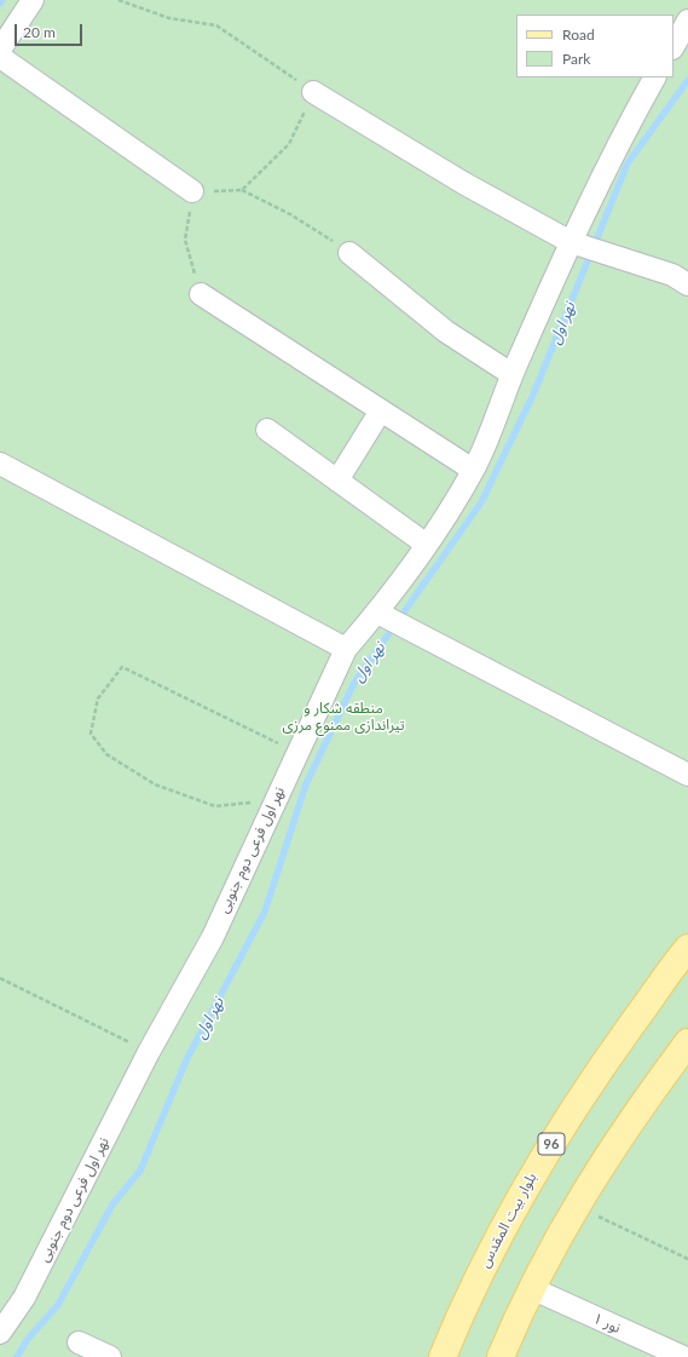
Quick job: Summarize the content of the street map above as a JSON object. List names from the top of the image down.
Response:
{
  "streets": {
    "main road": ["96", "بلوار بیت المقدس"],
    "street": ["نهر اول فرعی دوم جنوبی", "نور ۱"]
  },
  "water": ["نهر اول"],
  "parks": ["منطقه شکار و تیراندازی ممنوع مرزی"],
  "legend": ["Road", "Park"],
  "scale_bar": "20 m"
}
